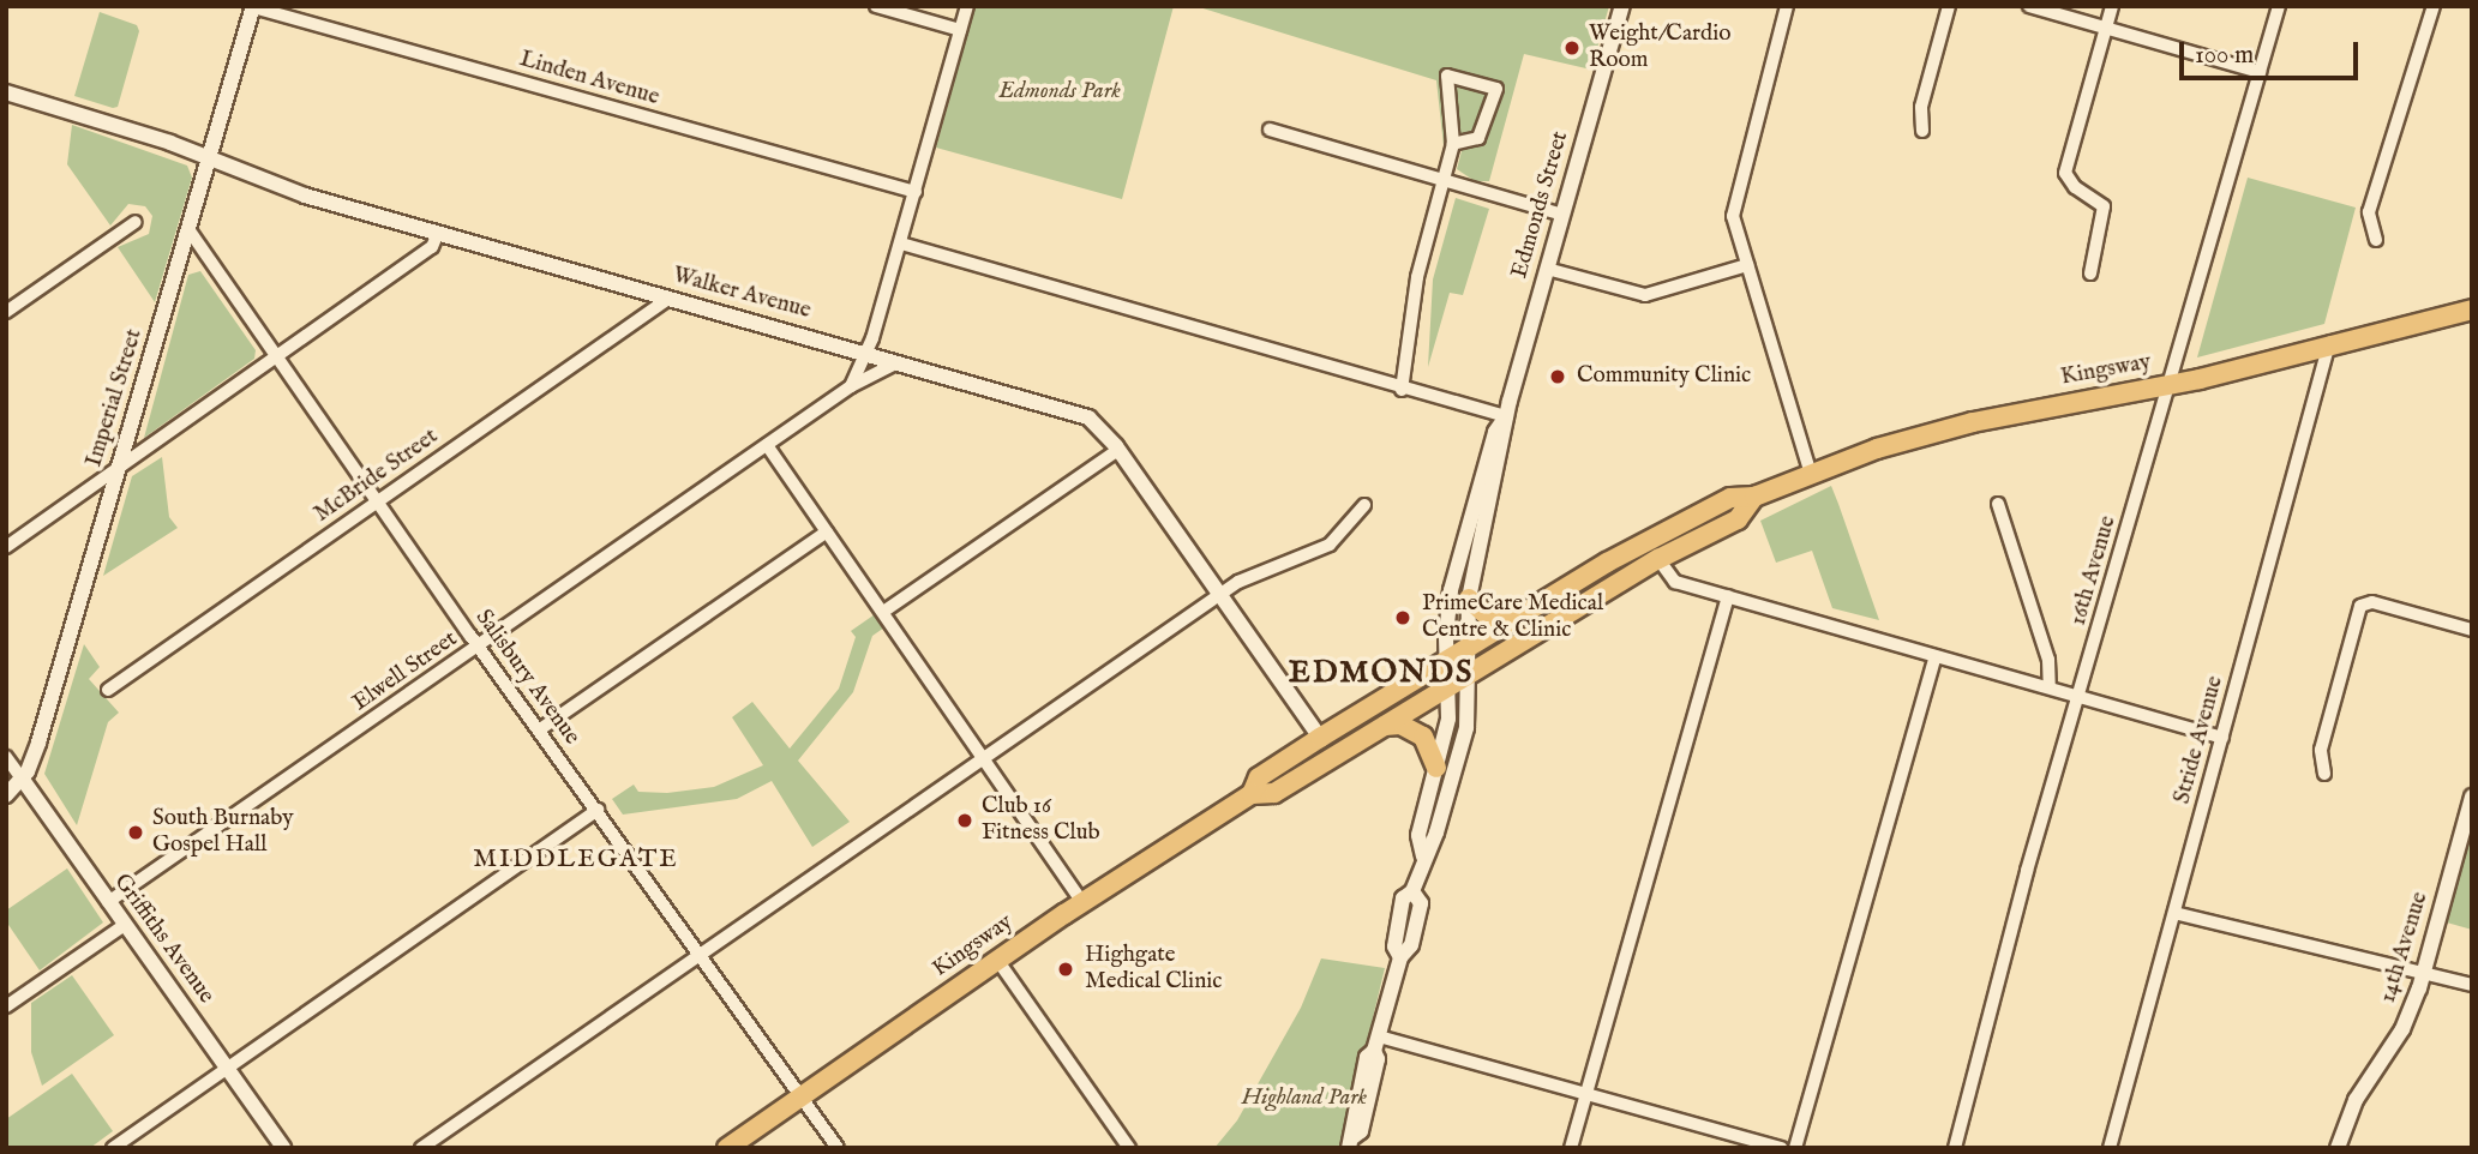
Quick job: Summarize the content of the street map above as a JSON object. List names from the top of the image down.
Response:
{
  "streets": {
    "main road": ["Kingsway"],
    "street": [
      "Linden Avenue",
      "Edmonds Street",
      "Walker Avenue",
      "Imperial Street",
      "McBride Street",
      "16th Avenue",
      "Elwell Street",
      "Salisbury Avenue",
      "Stride Avenue",
      "Griffiths Avenue",
      "14th Avenue"
    ]
  },
  "crossings": [
    ["Linden Avenue", "Imperial Street"],
    ["Linden Avenue", "Elwell Street"],
    ["Edmonds Street", "Kingsway"],
    ["Walker Avenue", "Kingsway"],
    ["Walker Avenue", "Imperial Street"],
    ["Walker Avenue", "McBride Street"],
    ["Walker Avenue", "Elwell Street"],
    ["Kingsway", "16th Avenue"],
    ["Kingsway", "Salisbury Avenue"],
    ["Kingsway", "Stride Avenue"],
    ["Imperial Street", "Salisbury Avenue"],
    ["Imperial Street", "Griffiths Avenue"],
    ["McBride Street", "Salisbury Avenue"],
    ["Elwell Street", "Salisbury Avenue"],
    ["Elwell Street", "Griffiths Avenue"]
  ],
  "districts": ["EDMONDS", "MIDDLEGATE"],
  "parks": ["Edmonds Park", "Highland Park"],
  "places": [
    "Weight/Cardio Room",
    "Community Clinic",
    "PrimeCare Medical Centre & Clinic",
    "Club 16 Fitness Club",
    "South Burnaby Gospel Hall",
    "Highgate Medical Clinic"
  ],
  "scale_bar": "100 m"
}
